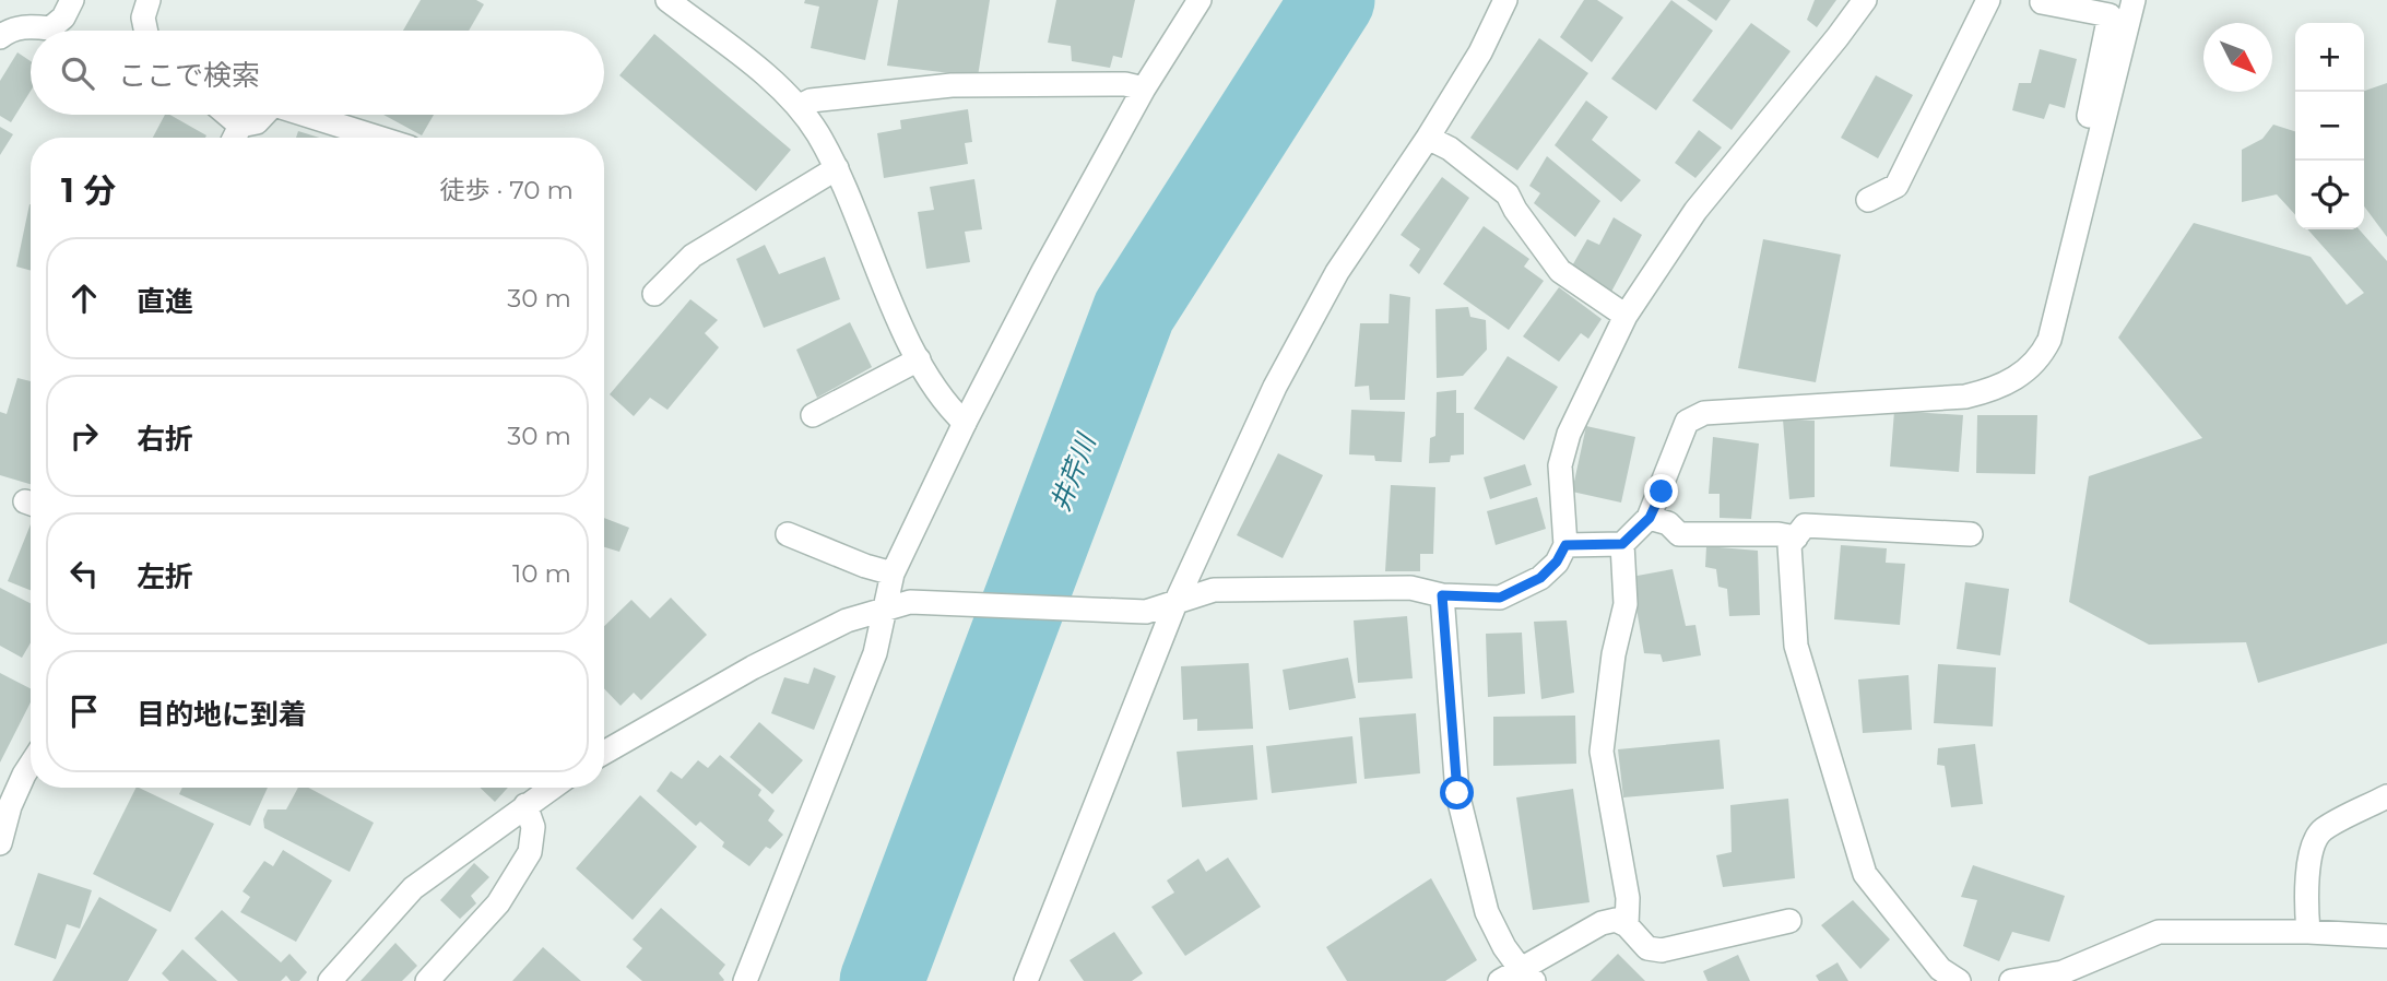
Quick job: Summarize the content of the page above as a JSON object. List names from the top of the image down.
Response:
{
  "water": ["井芹川"],
  "north": "bottom right",
  "page": {
    "map_buttons": ["+", "−"],
    "search": "ここで検索",
    "heading": ["1 分", "徒歩 · 70 m"],
    "list": [
      ["直進", "30 m"],
      ["右折", "30 m"],
      ["左折", "10 m"],
      "目的地に到着"
    ]
  }
}
